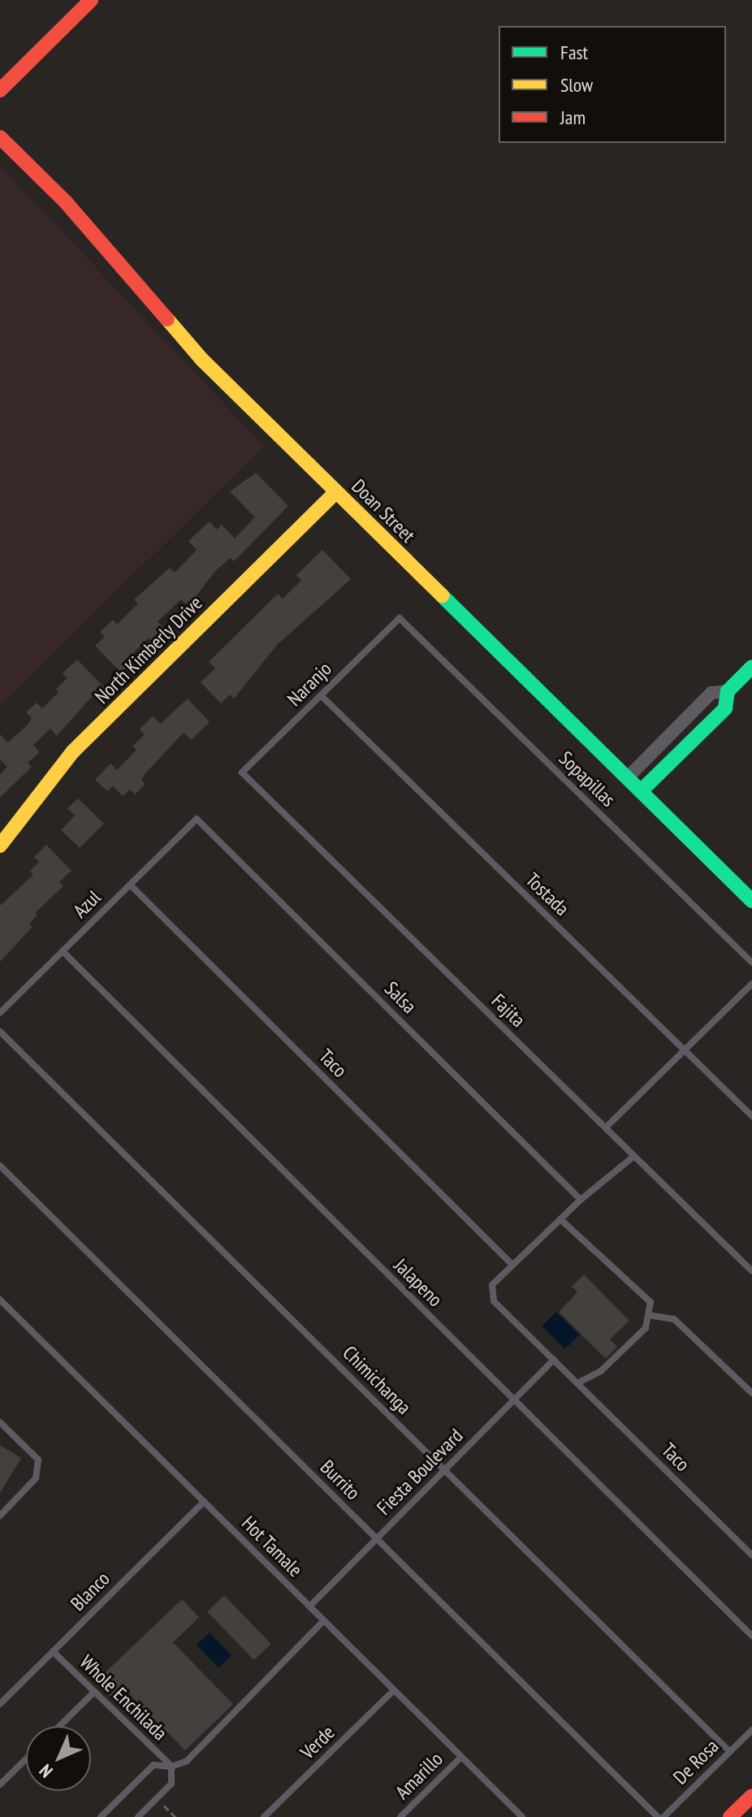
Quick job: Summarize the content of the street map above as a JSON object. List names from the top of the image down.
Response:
{
  "streets": {
    "street": ["Doan Street", "North Kimberly Drive"],
    "lane": [
      "Naranjo",
      "Sopapillas",
      "Tostada",
      "Azul",
      "Salsa",
      "Fajita",
      "Taco",
      "Jalapeno",
      "Chimichanga",
      "Fiesta Boulevard",
      "Burrito",
      "Hot Tamale",
      "Blanco",
      "Whole Enchilada",
      "Verde",
      "De Rosa",
      "Amarillo"
    ]
  },
  "crossings": [
    ["Doan Street", "North Kimberly Drive"],
    ["Naranjo", "Sopapillas"],
    ["Naranjo", "Tostada"],
    ["Naranjo", "Fajita"],
    ["Azul", "Salsa"],
    ["Azul", "Taco"],
    ["Azul", "Jalapeno"],
    ["Taco", "Fiesta Boulevard"],
    ["Jalapeno", "Fiesta Boulevard"],
    ["Chimichanga", "Fiesta Boulevard"],
    ["Chimichanga", "De Rosa"],
    ["Fiesta Boulevard", "Burrito"],
    ["Fiesta Boulevard", "Hot Tamale"],
    ["Hot Tamale", "Blanco"],
    ["Hot Tamale", "Verde"],
    ["Hot Tamale", "Amarillo"],
    ["Blanco", "Whole Enchilada"]
  ],
  "legend": ["Fast", "Slow", "Jam"],
  "north": "bottom left"
}
